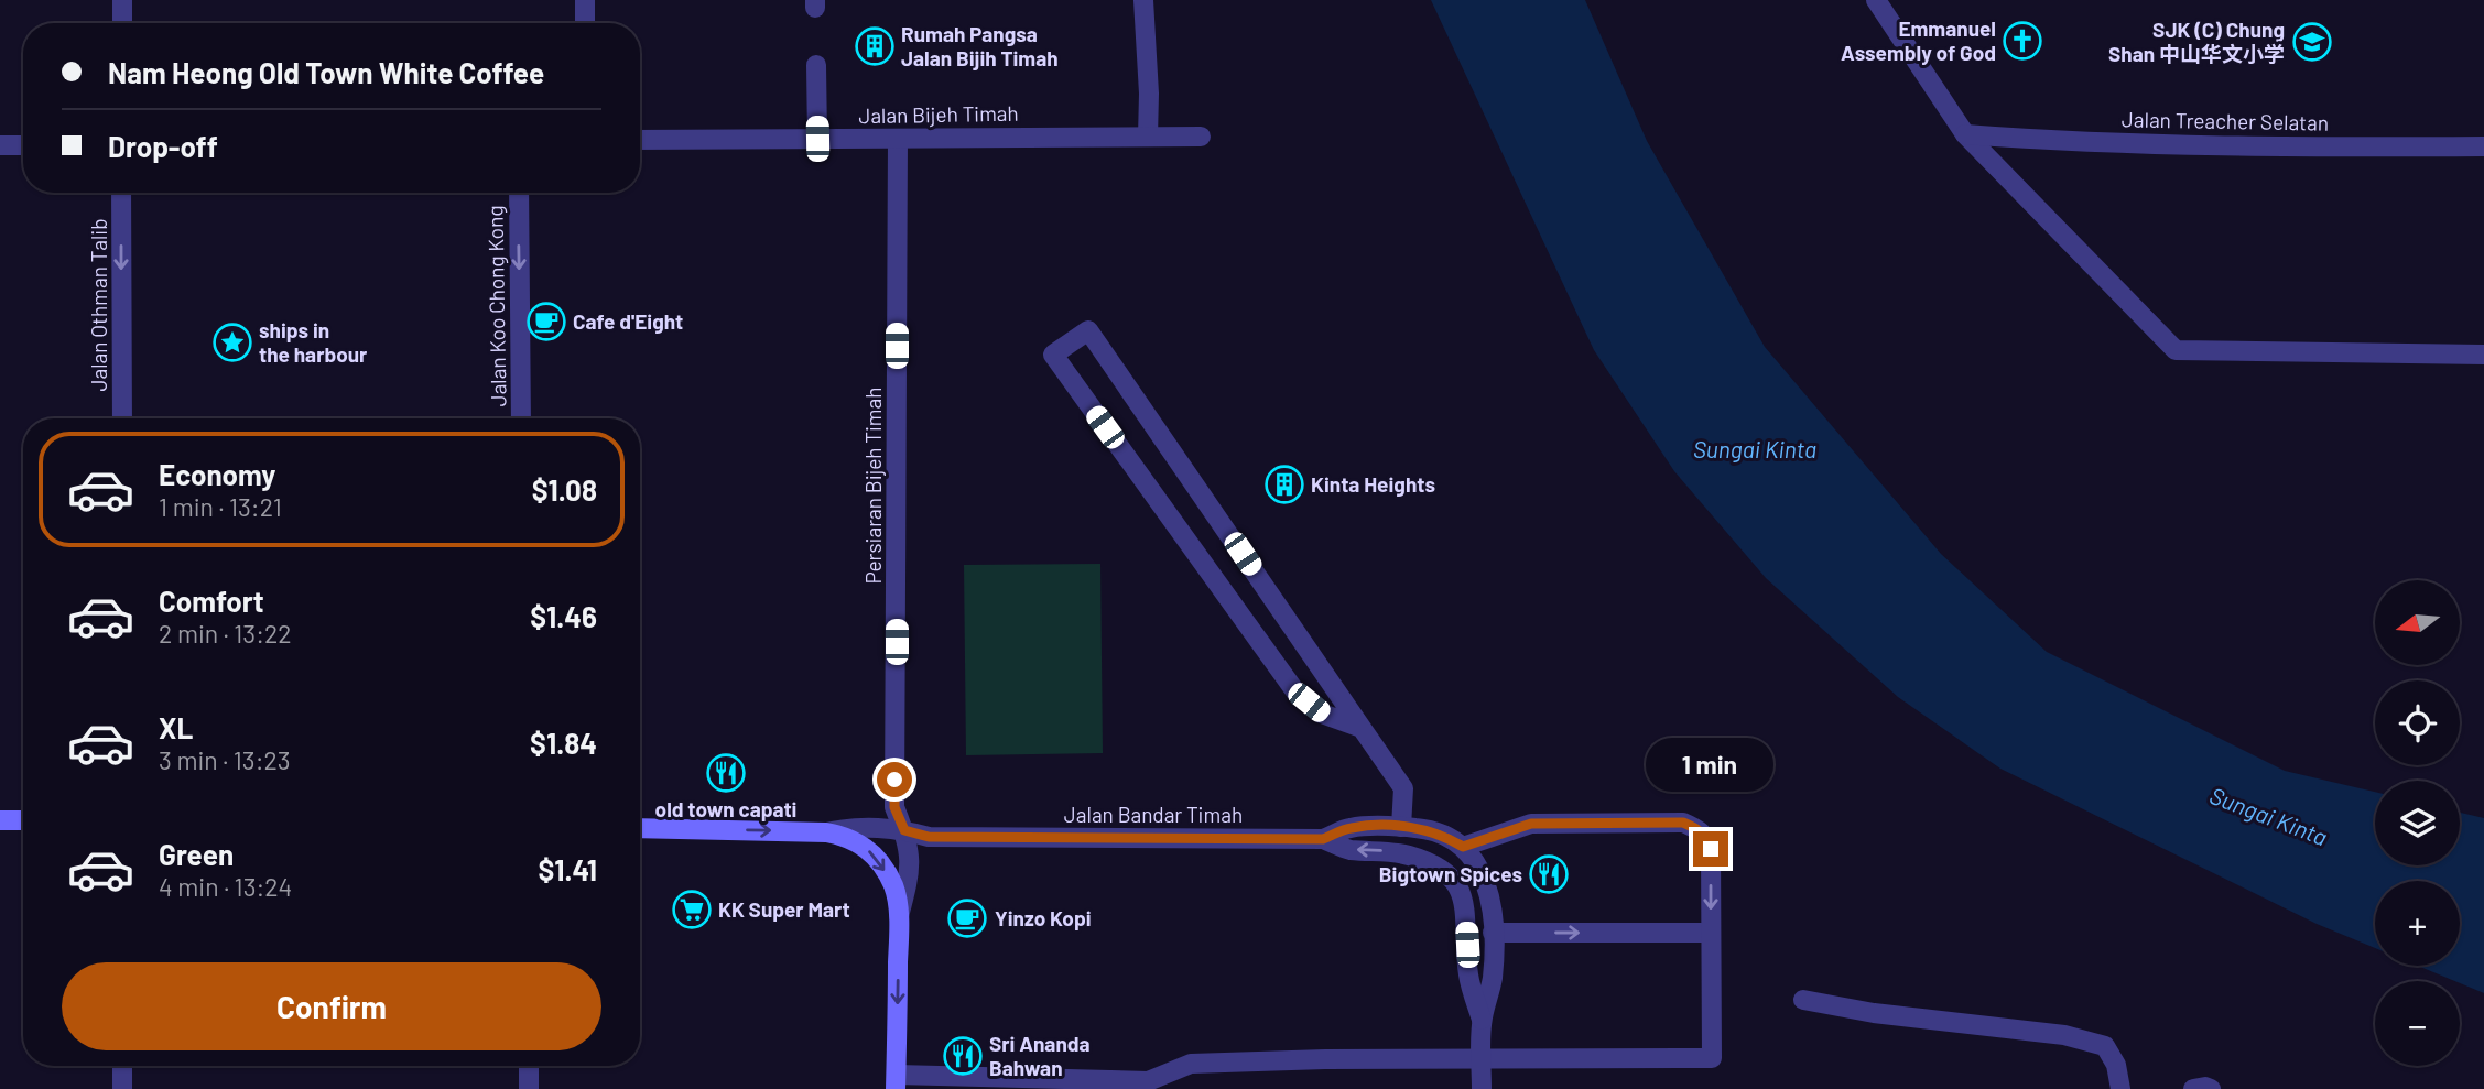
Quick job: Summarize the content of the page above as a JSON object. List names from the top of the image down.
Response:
{
  "streets": {
    "street": [
      "Jalan Bijeh Timah",
      "Jalan Treacher Selatan",
      "Jalan Othman Talib",
      "Jalan Koo Chong Kong",
      "Persiaran Bijeh Timah",
      "Jalan Bandar Timah"
    ]
  },
  "crossings": [
    ["Jalan Bijeh Timah", "Persiaran Bijeh Timah"],
    ["Persiaran Bijeh Timah", "Jalan Bandar Timah"]
  ],
  "one_way": ["Jalan Othman Talib", "Jalan Koo Chong Kong"],
  "water": ["Sungai Kinta"],
  "places": {
    "church": ["Emmanuel Assembly of God"],
    "school or university": ["SJK (C) Chung Shan 中山华文小学"],
    "building": ["Rumah Pangsa Jalan Bijih Timah", "Kinta Heights"],
    "cafe": ["Cafe d'Eight", "Yinzo Kopi"],
    "place": ["ships in the harbour"],
    "restaurant": ["old town capati", "Bigtown Spices", "Sri Ananda Bahwan"],
    "supermarket": ["KK Super Mart"]
  },
  "north": "left",
  "page": {
    "banner": ["Nam Heong Old Town White Coffee", "Drop-off"],
    "list": [
      {
        "name": "Economy",
        "note": "1 min · 13:21",
        "value": "$1.08"
      },
      {
        "name": "Comfort",
        "note": "2 min · 13:22",
        "value": "$1.46"
      },
      {
        "name": "XL",
        "note": "3 min · 13:23",
        "value": "$1.84"
      },
      {
        "name": "Green",
        "note": "4 min · 13:24",
        "value": "$1.41"
      }
    ],
    "map_buttons": ["+", "−"],
    "bubble": "1 min",
    "buttons": "Confirm"
  }
}
